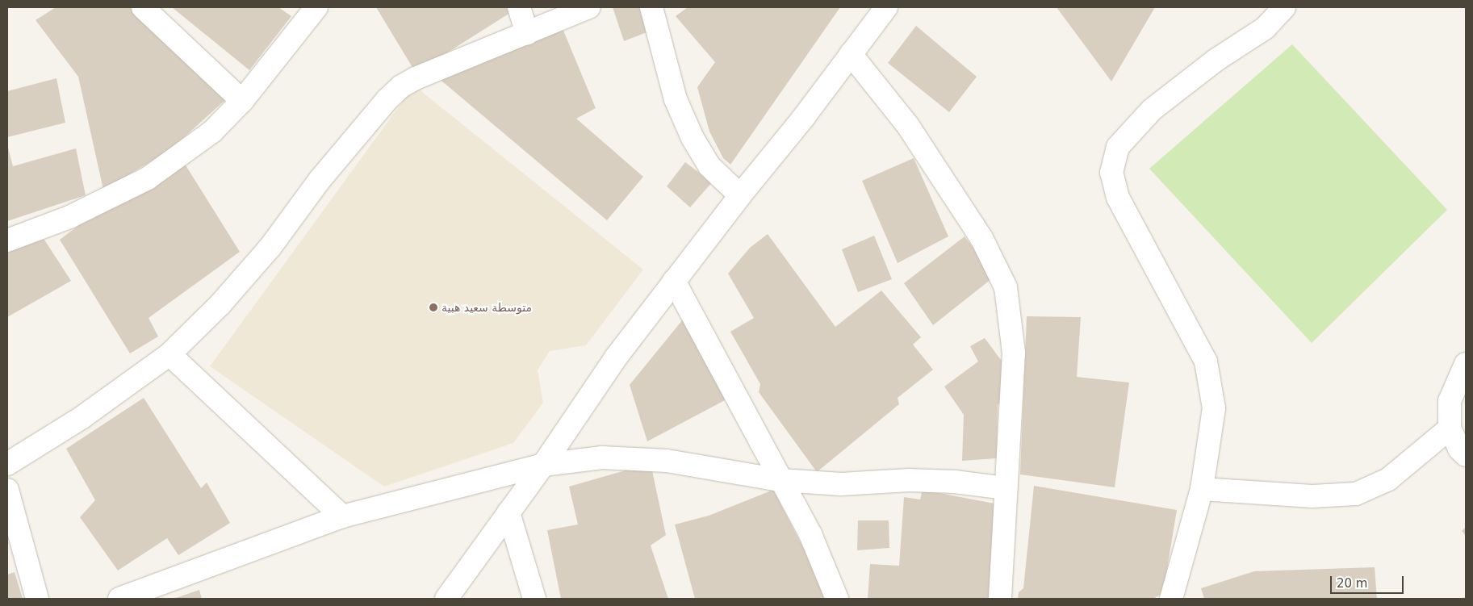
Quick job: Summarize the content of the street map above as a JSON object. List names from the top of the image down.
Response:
{
  "places": ["متوسطة سعيد هبية"],
  "scale_bar": "20 m"
}
